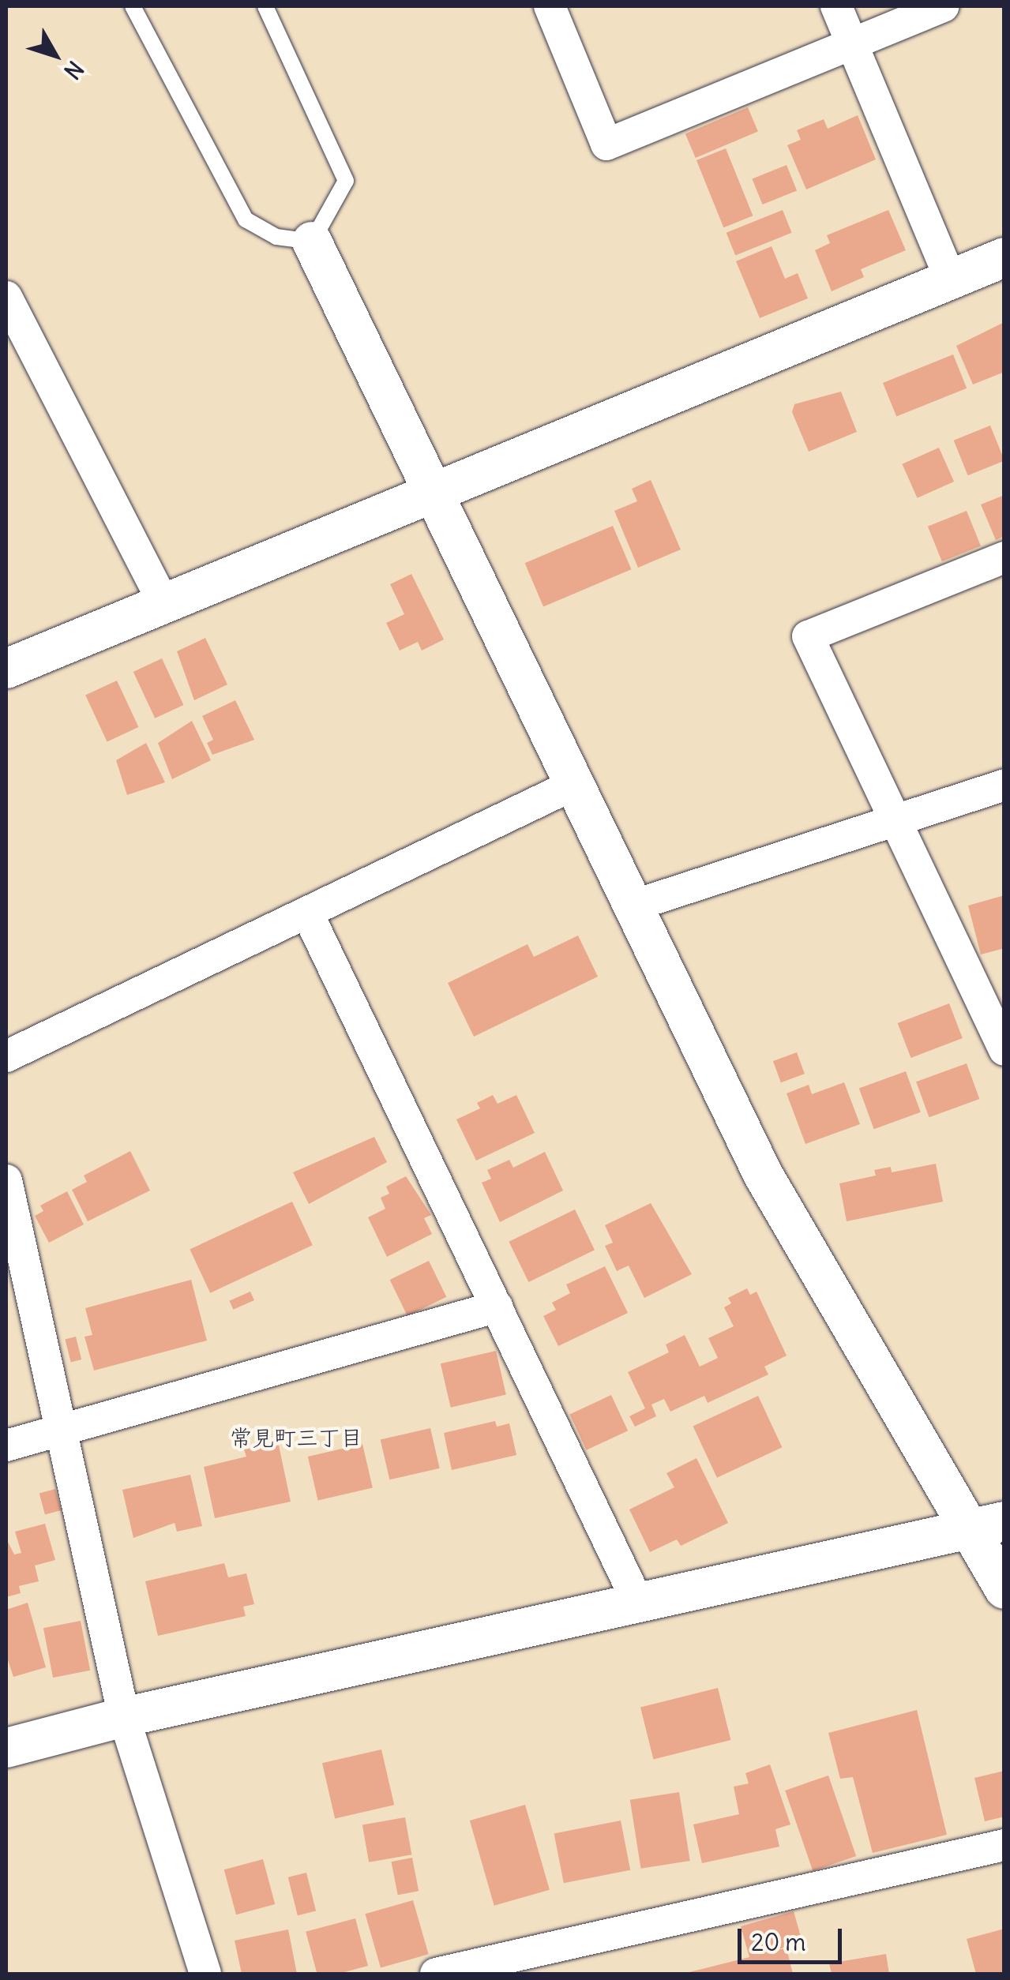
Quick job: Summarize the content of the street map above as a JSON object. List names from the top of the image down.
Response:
{
  "districts": ["常見町三丁目"],
  "scale_bar": "20 m",
  "north": "bottom right"
}
